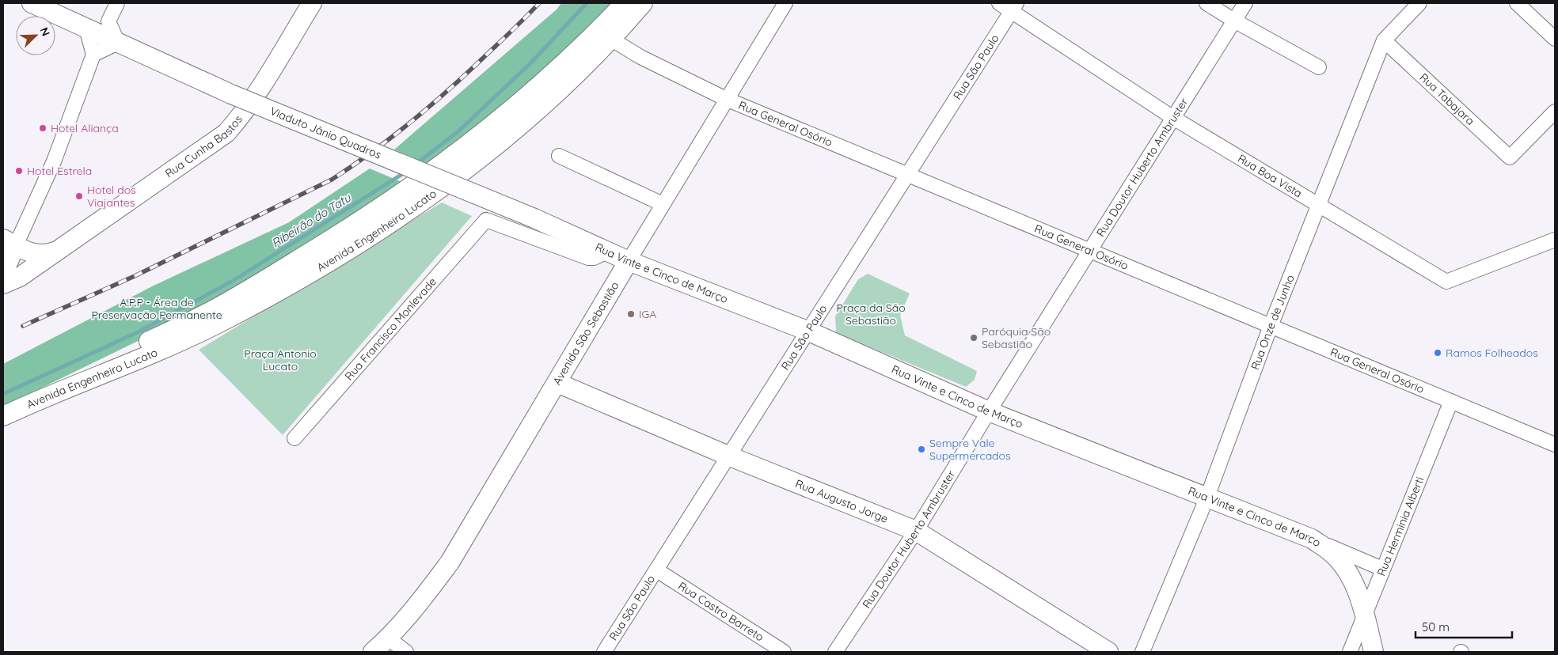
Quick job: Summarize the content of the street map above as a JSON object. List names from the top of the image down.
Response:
{
  "streets": {
    "main road": [
      "Viaduto Jânio Quadros",
      "Rua Cunha Bastos",
      "Avenida Engenheiro Lucato",
      "Rua Vinte e Cinco de Março",
      "Avenida São Sebastião",
      "Rua Augusto Jorge"
    ],
    "street": [
      "Rua São Paulo",
      "Rua Tabajara",
      "Rua General Osório",
      "Rua Doutor Huberto Ambruster",
      "Rua Boa Vista",
      "Rua Onze de Junho",
      "Rua Francisco Monlevade",
      "Rua Herminia Aiberti",
      "Rua Castro Barreto"
    ]
  },
  "crossings": [
    ["Rua São Paulo", "Rua General Osório"],
    ["Rua São Paulo", "Rua Boa Vista"],
    ["Rua São Paulo", "Rua Vinte e Cinco de Março"],
    ["Rua São Paulo", "Rua Augusto Jorge"],
    ["Rua São Paulo", "Rua Castro Barreto"],
    ["Rua Tabajara", "Rua Onze de Junho"],
    ["Rua General Osório", "Rua Doutor Huberto Ambruster"],
    ["Rua General Osório", "Avenida Engenheiro Lucato"],
    ["Rua General Osório", "Rua Onze de Junho"],
    ["Rua General Osório", "Avenida São Sebastião"],
    ["Rua General Osório", "Rua Herminia Aiberti"],
    ["Viaduto Jânio Quadros", "Rua Vinte e Cinco de Março"],
    ["Rua Doutor Huberto Ambruster", "Rua Boa Vista"],
    ["Rua Doutor Huberto Ambruster", "Rua Vinte e Cinco de Março"],
    ["Rua Doutor Huberto Ambruster", "Rua Augusto Jorge"],
    ["Rua Boa Vista", "Rua Onze de Junho"],
    ["Rua Vinte e Cinco de Março", "Rua Onze de Junho"],
    ["Rua Vinte e Cinco de Março", "Rua Francisco Monlevade"],
    ["Rua Vinte e Cinco de Março", "Avenida São Sebastião"],
    ["Rua Vinte e Cinco de Março", "Rua Herminia Aiberti"],
    ["Avenida São Sebastião", "Rua Augusto Jorge"]
  ],
  "water": ["Ribeirão do Tatu"],
  "parks": ["A.P.P - Área de Preservação Permanente", "Praça da São Sebastião", "Praça Antonio Lucato"],
  "places": [
    "Hotel Aliança",
    "Hotel Estrela",
    "Hotel dos Viajantes",
    "IGA",
    "Paróquia São Sebastião",
    "Ramos Folheados",
    "Sempre Vale Supermercados"
  ],
  "scale_bar": "50 m",
  "north": "top right"
}
